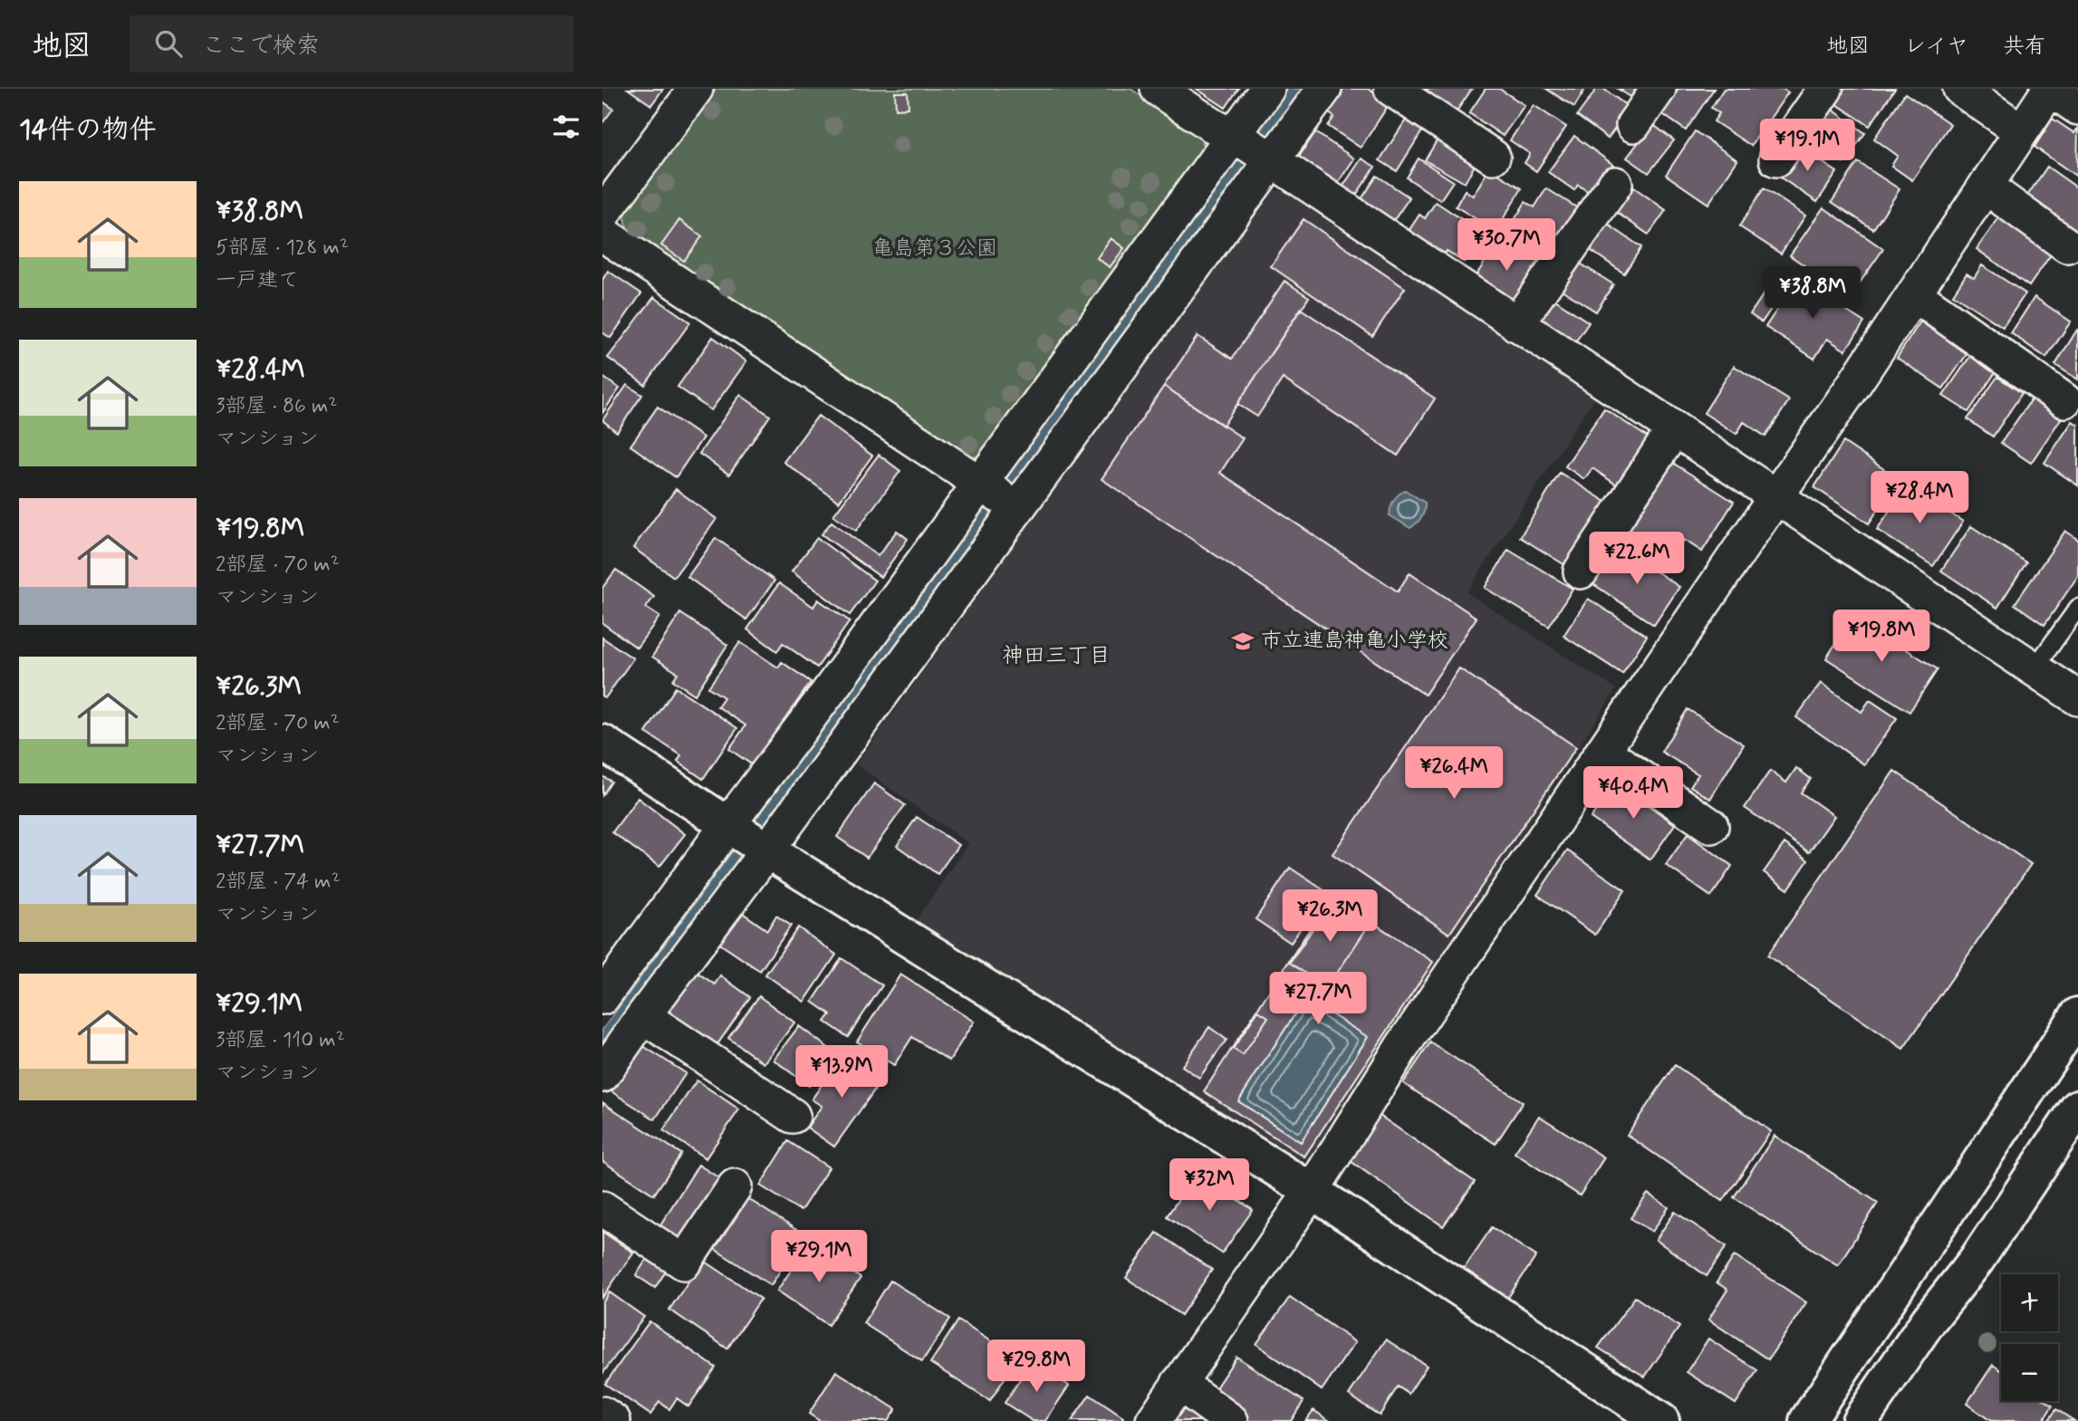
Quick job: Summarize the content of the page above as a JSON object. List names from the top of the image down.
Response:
{
  "districts": ["神田三丁目"],
  "parks": ["亀島第３公園"],
  "places": {
    "school or university": ["市立連島神亀小学校"]
  },
  "page": {
    "header": "地図",
    "search": "ここで検索",
    "nav": ["地図", "レイヤ", "共有"],
    "heading": "14件の物件",
    "price": [
      "¥19.1M",
      "¥30.7M",
      "¥38.8M",
      "¥28.4M",
      "¥22.6M",
      "¥19.8M",
      "¥26.4M",
      "¥40.4M",
      "¥26.3M",
      "¥27.7M",
      "¥13.9M",
      "¥32M",
      "¥29.1M",
      "¥29.8M"
    ],
    "list": [
      {
        "name": "¥38.8M",
        "note": "5部屋 · 128 m² · 一戸建て"
      },
      {
        "name": "¥28.4M",
        "note": "3部屋 · 86 m² · マンション"
      },
      {
        "name": "¥19.8M",
        "note": "2部屋 · 70 m² · マンション"
      },
      {
        "name": "¥26.3M",
        "note": "2部屋 · 70 m² · マンション"
      },
      {
        "name": "¥27.7M",
        "note": "2部屋 · 74 m² · マンション"
      },
      {
        "name": "¥29.1M",
        "note": "3部屋 · 110 m² · マンション"
      }
    ],
    "map_buttons": ["+", "−"]
  }
}
